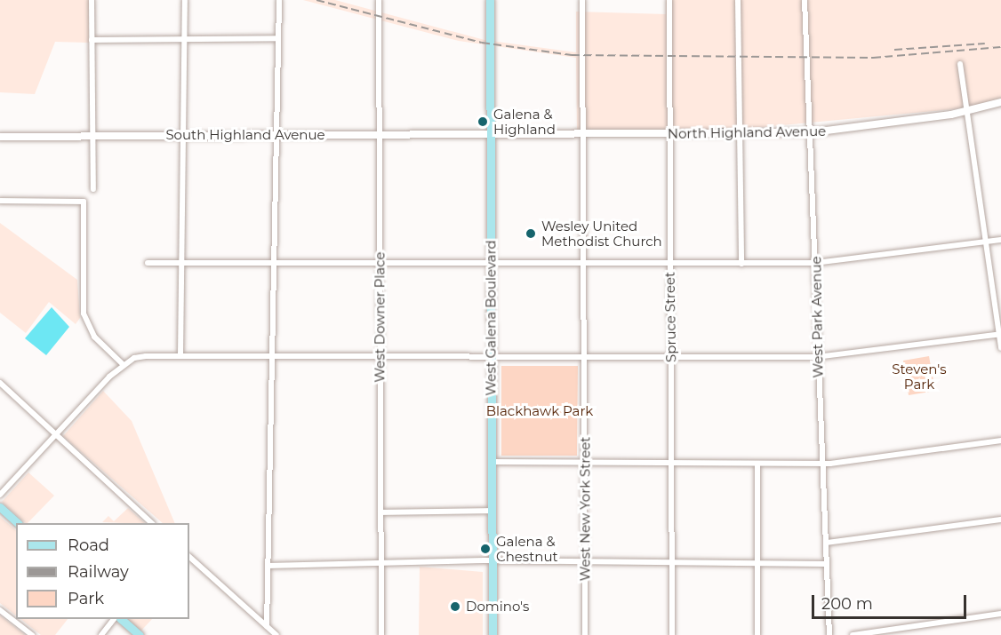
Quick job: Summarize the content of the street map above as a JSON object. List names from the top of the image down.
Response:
{
  "streets": {
    "main road": ["West Galena Boulevard"],
    "street": [
      "North Highland Avenue",
      "South Highland Avenue",
      "West Downer Place",
      "Spruce Street",
      "West Park Avenue",
      "West New York Street"
    ]
  },
  "crossings": [
    ["North Highland Avenue", "South Highland Avenue"],
    ["North Highland Avenue", "Spruce Street"],
    ["North Highland Avenue", "West Park Avenue"],
    ["North Highland Avenue", "West Galena Boulevard"],
    ["North Highland Avenue", "West New York Street"],
    ["South Highland Avenue", "West Downer Place"],
    ["South Highland Avenue", "West Galena Boulevard"]
  ],
  "parks": ["Steven's Park", "Blackhawk Park"],
  "places": [
    "Galena & Highland",
    "Wesley United Methodist Church",
    "Galena & Chestnut",
    "Domino's"
  ],
  "legend": ["Road", "Railway", "Park"],
  "scale_bar": "200 m"
}
